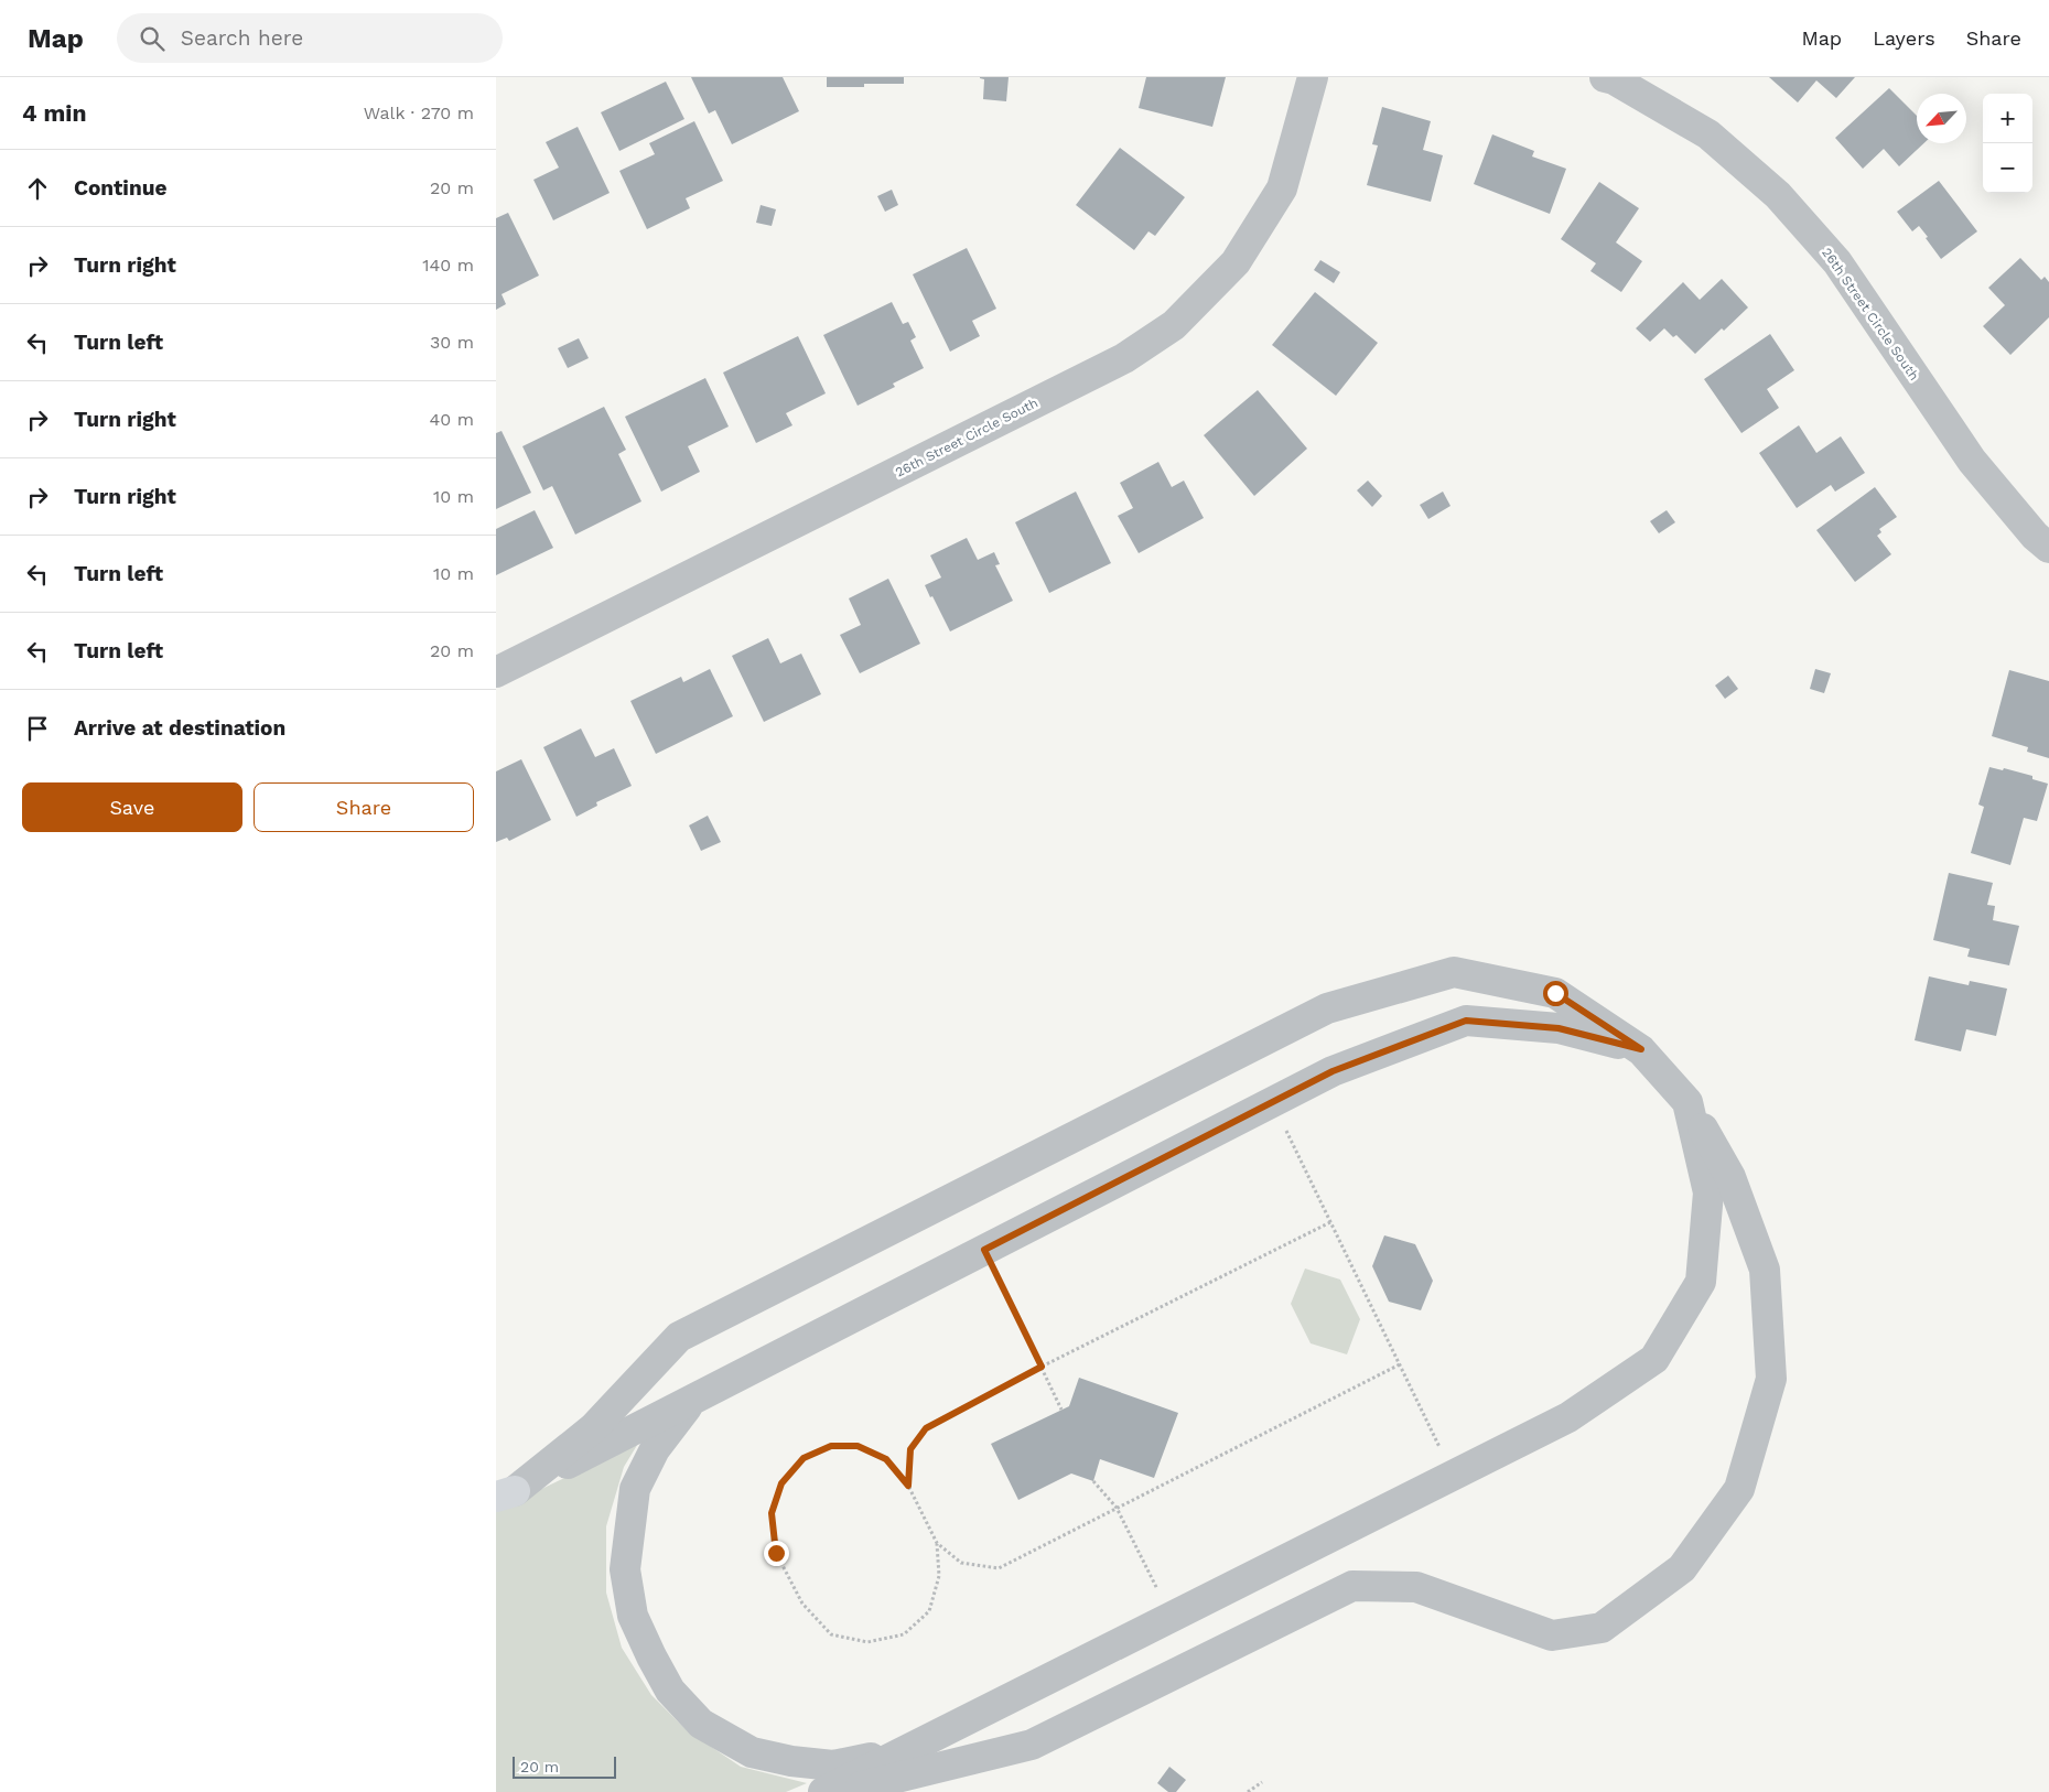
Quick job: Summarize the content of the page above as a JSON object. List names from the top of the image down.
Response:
{
  "streets": {
    "street": ["26th Street Circle South"]
  },
  "scale_bar": "20 m",
  "north": "bottom left",
  "page": {
    "header": "Map",
    "search": "Search here",
    "nav": ["Map", "Layers", "Share"],
    "heading": ["4 min", "Walk · 270 m"],
    "map_buttons": ["+", "−"],
    "list": [
      ["Continue", "20 m"],
      ["Turn right", "140 m"],
      ["Turn left", "30 m"],
      ["Turn right", "40 m"],
      ["Turn right", "10 m"],
      ["Turn left", "10 m"],
      ["Turn left", "20 m"],
      "Arrive at destination"
    ],
    "buttons": ["Save", "Share"],
    "scale": "20 m"
  }
}
